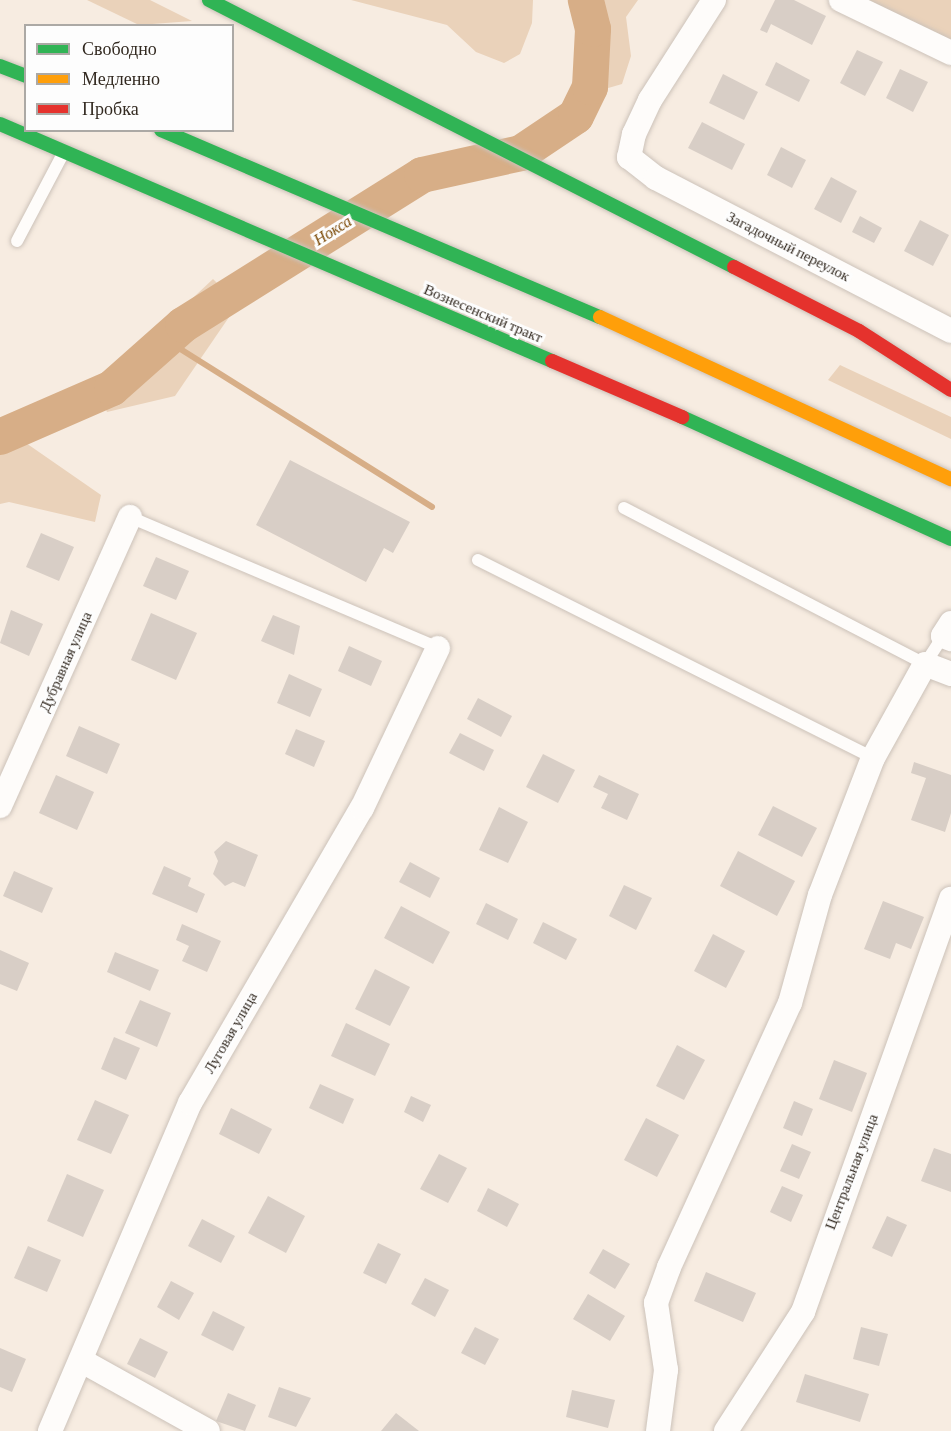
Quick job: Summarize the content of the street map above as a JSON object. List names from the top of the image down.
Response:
{
  "streets": {
    "main road": ["Вознесенский тракт"],
    "street": [
      "Загадочный переулок",
      "Дубравная улица",
      "Луговая улица",
      "Центральная улица"
    ]
  },
  "water": ["Нокса"],
  "legend": ["Свободно", "Медленно", "Пробка"]
}
